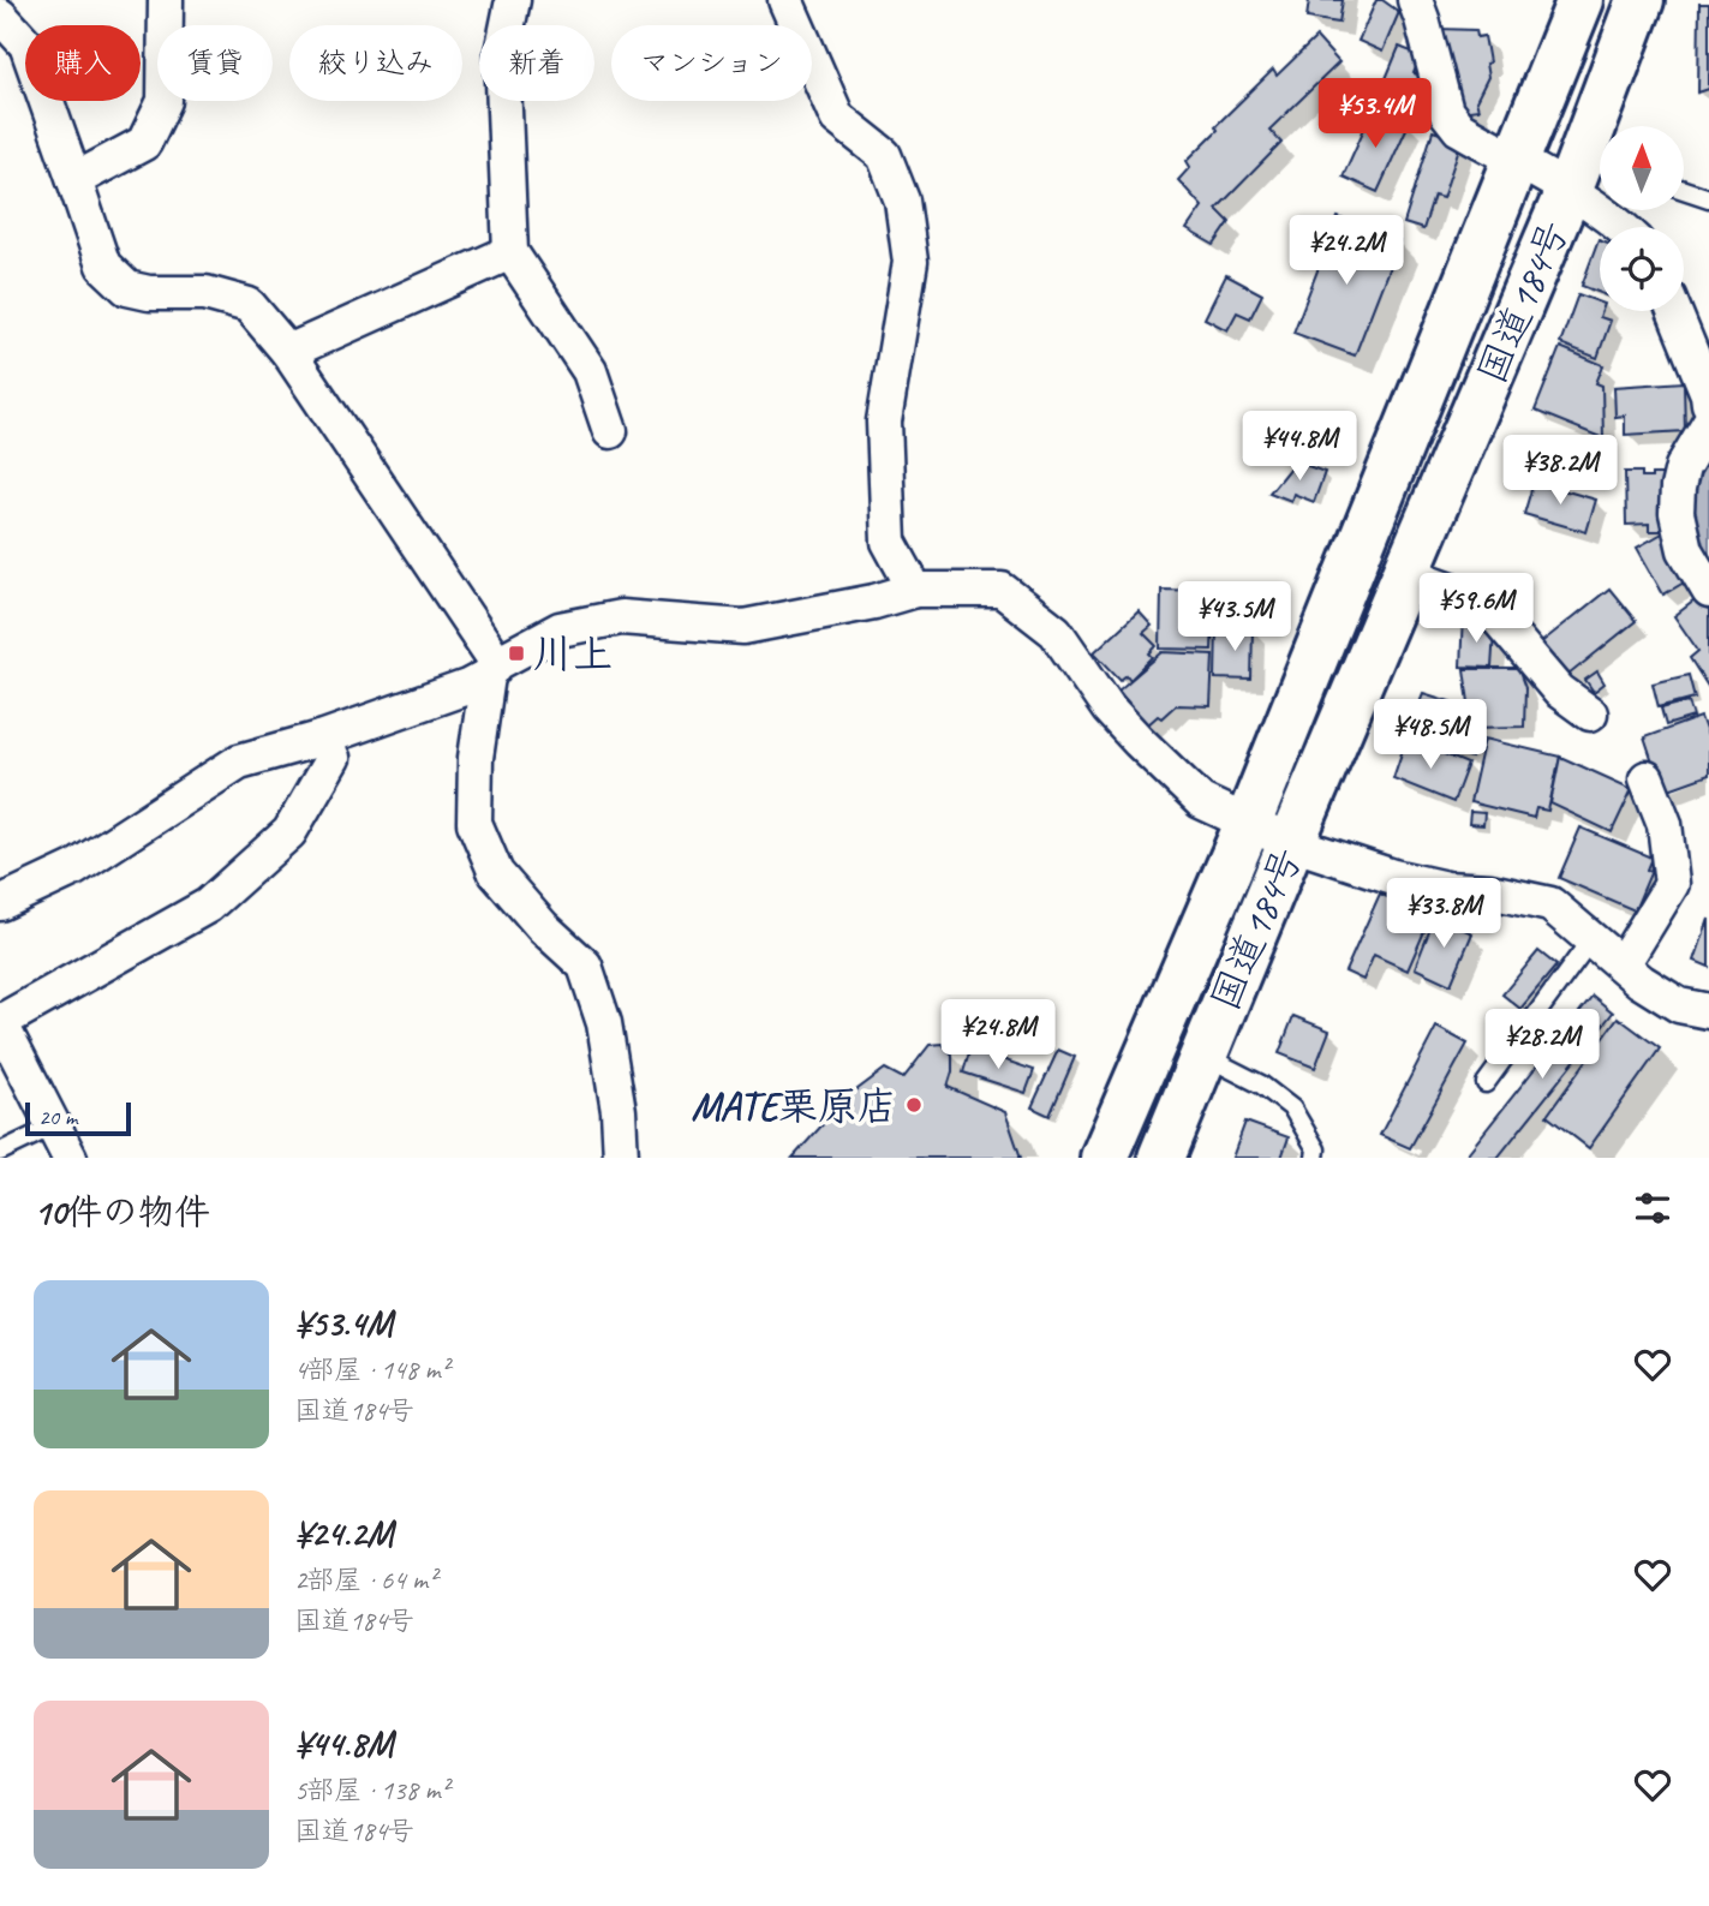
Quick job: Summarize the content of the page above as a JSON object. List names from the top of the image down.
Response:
{
  "streets": {
    "highway": ["国道184号"]
  },
  "places": {
    "transit": ["川上"],
    "other": ["MATE栗原店"]
  },
  "scale_bar": "20 m",
  "north": "top",
  "page": {
    "chip": [
      "購入",
      "賃貸",
      "絞り込み",
      "新着",
      "マンション"
    ],
    "price": [
      "¥53.4M",
      "¥24.2M",
      "¥44.8M",
      "¥38.2M",
      "¥59.6M",
      "¥43.5M",
      "¥48.5M",
      "¥33.8M",
      "¥24.8M",
      "¥28.2M"
    ],
    "scale": "20 m",
    "heading": "10件の物件",
    "list": [
      {
        "name": "¥53.4M",
        "note": "4部屋 · 148 m² · 国道184号"
      },
      {
        "name": "¥24.2M",
        "note": "2部屋 · 64 m² · 国道184号"
      },
      {
        "name": "¥44.8M",
        "note": "5部屋 · 138 m² · 国道184号"
      }
    ]
  }
}
